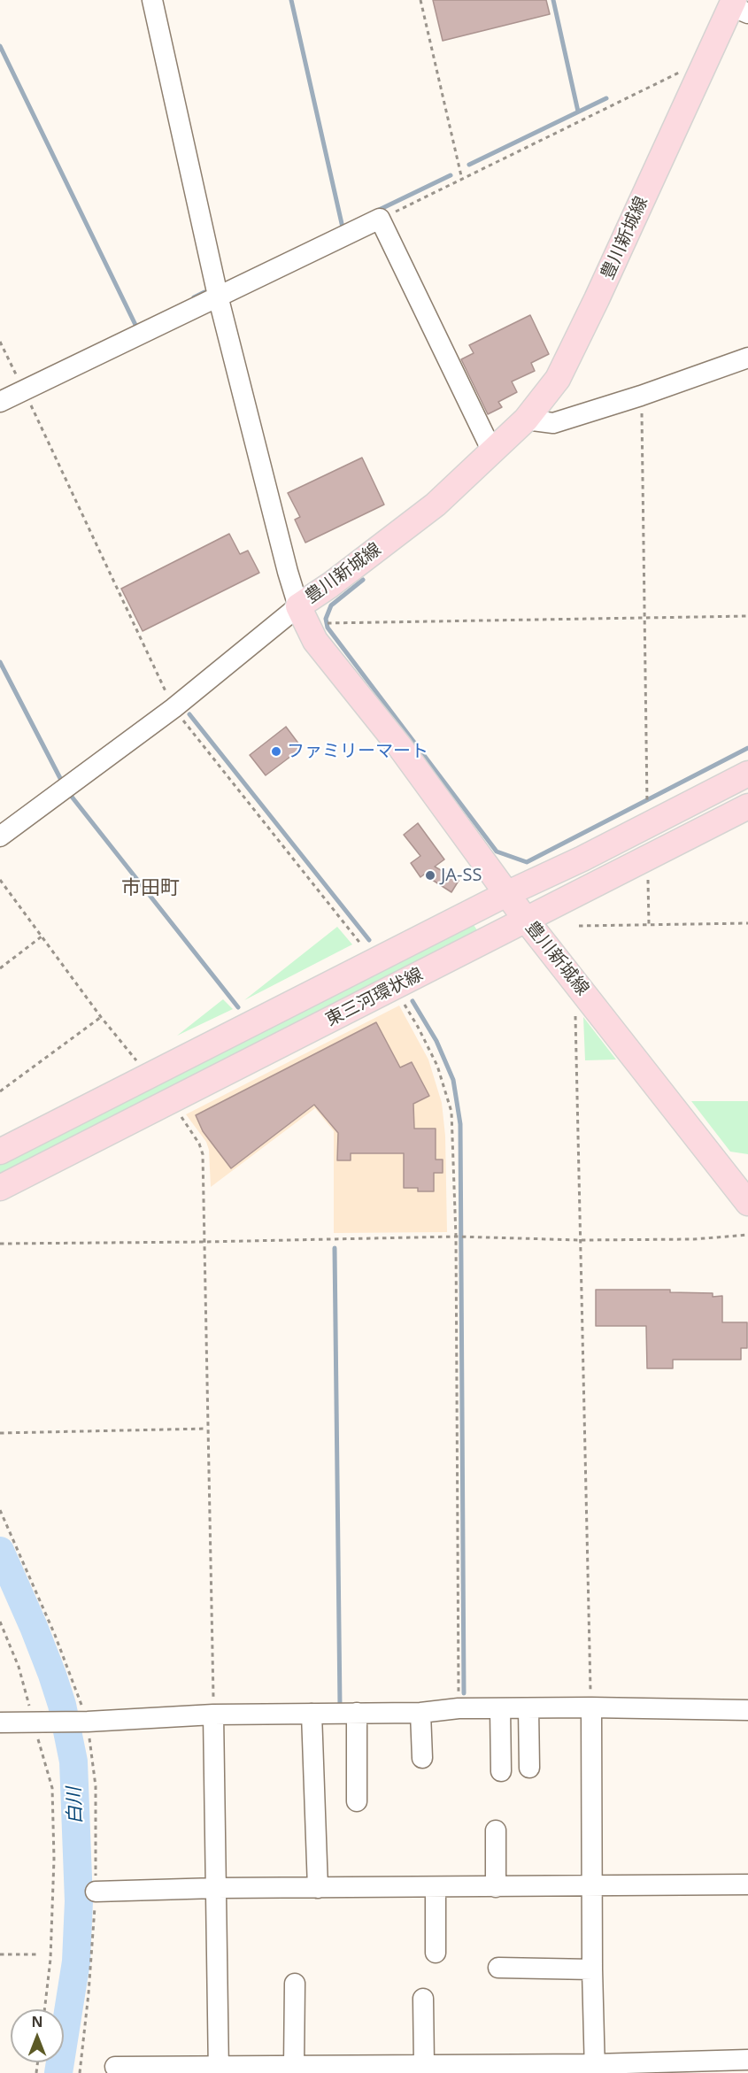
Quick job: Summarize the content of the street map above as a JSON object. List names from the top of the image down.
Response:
{
  "streets": {
    "main road": ["豊川新城線", "東三河環状線"]
  },
  "crossings": [
    ["豊川新城線", "東三河環状線"]
  ],
  "districts": ["市田町"],
  "water": ["白川"],
  "places": ["ファミリーマート", "JA-SS"],
  "north": "top"
}
